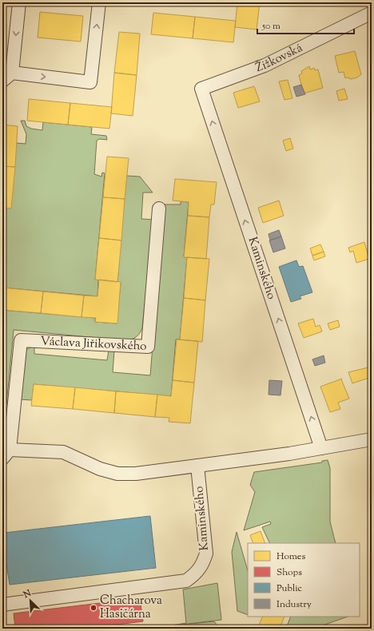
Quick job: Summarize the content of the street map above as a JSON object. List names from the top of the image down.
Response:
{
  "streets": {
    "street": ["Žižkovská", "Kaminského", "Václava Jiřikovského"]
  },
  "crossings": [
    ["Žižkovská", "Kaminského"]
  ],
  "one_way": ["Kaminského"],
  "places": ["Chacharova Hasičárna"],
  "legend": [
    "Homes",
    "Shops",
    "Public",
    "Industry"
  ],
  "scale_bar": "50 m",
  "north": "top left"
}
